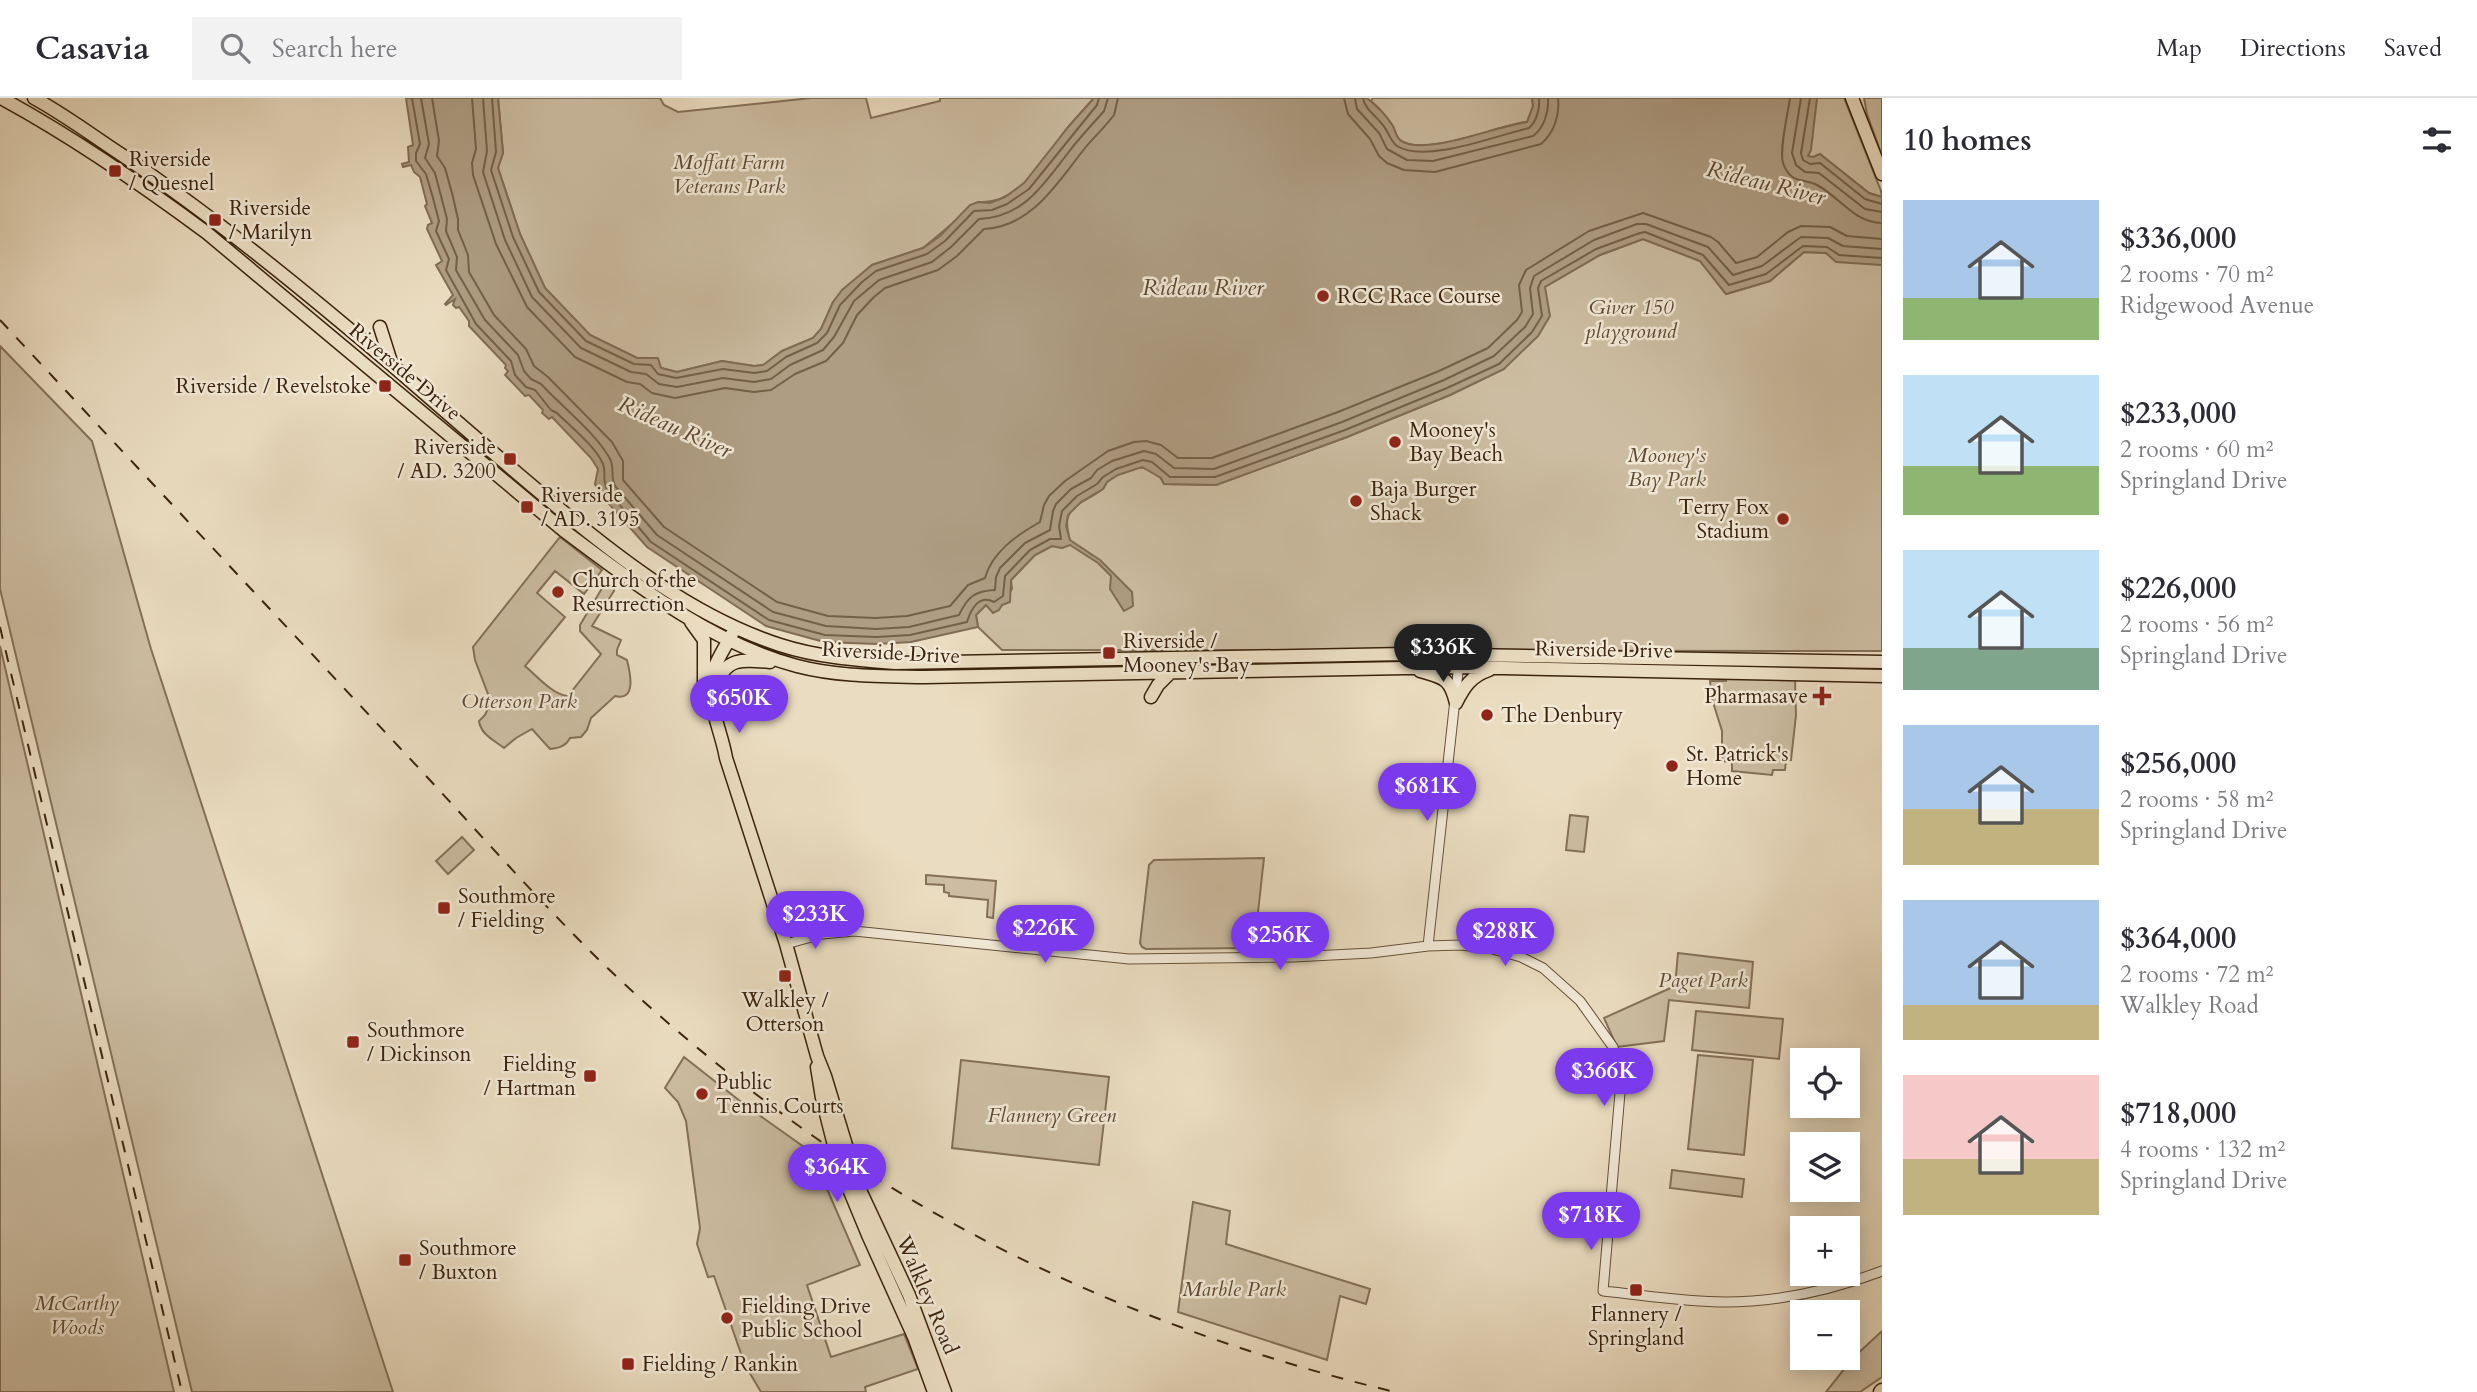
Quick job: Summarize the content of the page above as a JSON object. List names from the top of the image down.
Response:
{
  "streets": {
    "main road": ["Riverside Drive", "Walkley Road"]
  },
  "crossings": [
    ["Riverside Drive", "Walkley Road"]
  ],
  "water": ["Rideau River"],
  "parks": [
    "Moffatt Farm Veterans Park",
    "Giver 150 playground",
    "Mooney's Bay Park",
    "Otterson Park",
    "Paget Park",
    "Flannery Green",
    "Marble Park",
    "McCarthy Woods"
  ],
  "places": {
    "transit": [
      "Riverside / Quesnel",
      "Riverside / Marilyn",
      "Riverside / Revelstoke",
      "Riverside / AD. 3200",
      "Riverside / AD. 3195",
      "Riverside / Mooney's Bay",
      "Southmore / Fielding",
      "Walkley / Otterson",
      "Southmore / Dickinson",
      "Fielding / Hartman",
      "Southmore / Buxton",
      "Flannery / Springland",
      "Fielding / Rankin"
    ],
    "other": [
      "RCC Race Course",
      "Mooney's Bay Beach",
      "Baja Burger Shack",
      "Terry Fox Stadium",
      "Church of the Resurrection",
      "The Denbury",
      "St. Patrick's Home",
      "Public Tennis Courts",
      "Fielding Drive Public School"
    ],
    "health": ["Pharmasave"]
  },
  "page": {
    "header": "Casavia",
    "search": "Search here",
    "nav": ["Map", "Directions", "Saved"],
    "heading": "10 homes",
    "list": [
      {
        "name": "$336,000",
        "note": "2 rooms · 70 m² · Ridgewood Avenue"
      },
      {
        "name": "$233,000",
        "note": "2 rooms · 60 m² · Springland Drive"
      },
      {
        "name": "$226,000",
        "note": "2 rooms · 56 m² · Springland Drive"
      },
      {
        "name": "$256,000",
        "note": "2 rooms · 58 m² · Springland Drive"
      },
      {
        "name": "$364,000",
        "note": "2 rooms · 72 m² · Walkley Road"
      },
      {
        "name": "$718,000",
        "note": "4 rooms · 132 m² · Springland Drive"
      }
    ],
    "price": [
      "$336K",
      "$650K",
      "$681K",
      "$233K",
      "$226K",
      "$288K",
      "$256K",
      "$366K",
      "$364K",
      "$718K"
    ],
    "map_buttons": ["+", "−"]
  }
}
